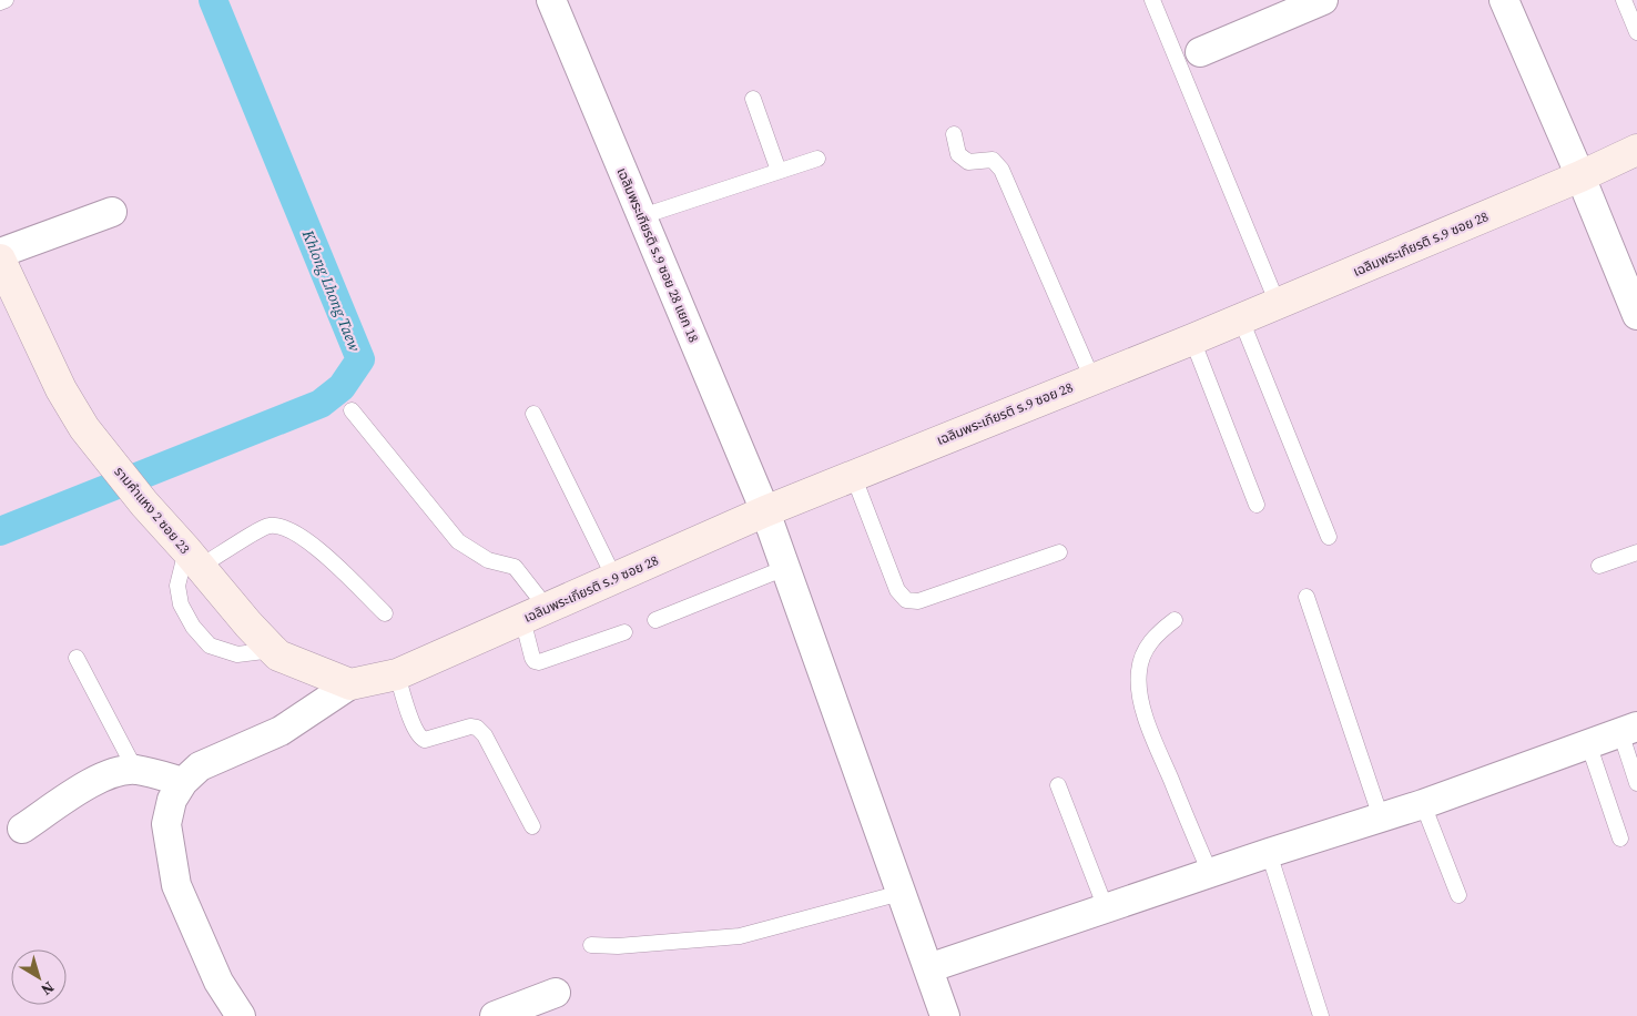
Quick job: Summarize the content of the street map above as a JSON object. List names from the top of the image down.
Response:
{
  "streets": {
    "main road": ["เฉลิมพระเกียรติ ร.9 ซอย 28", "รามคำแหง 2 ซอย 23"],
    "street": ["เฉลิมพระเกียรติ ร.9 ซอย 28 แยก 18"]
  },
  "crossings": [
    ["เฉลิมพระเกียรติ ร.9 ซอย 28", "เฉลิมพระเกียรติ ร.9 ซอย 28 แยก 18"],
    ["เฉลิมพระเกียรติ ร.9 ซอย 28", "รามคำแหง 2 ซอย 23"]
  ],
  "water": ["Khlong Lhong Taew"],
  "north": "bottom right"
}
